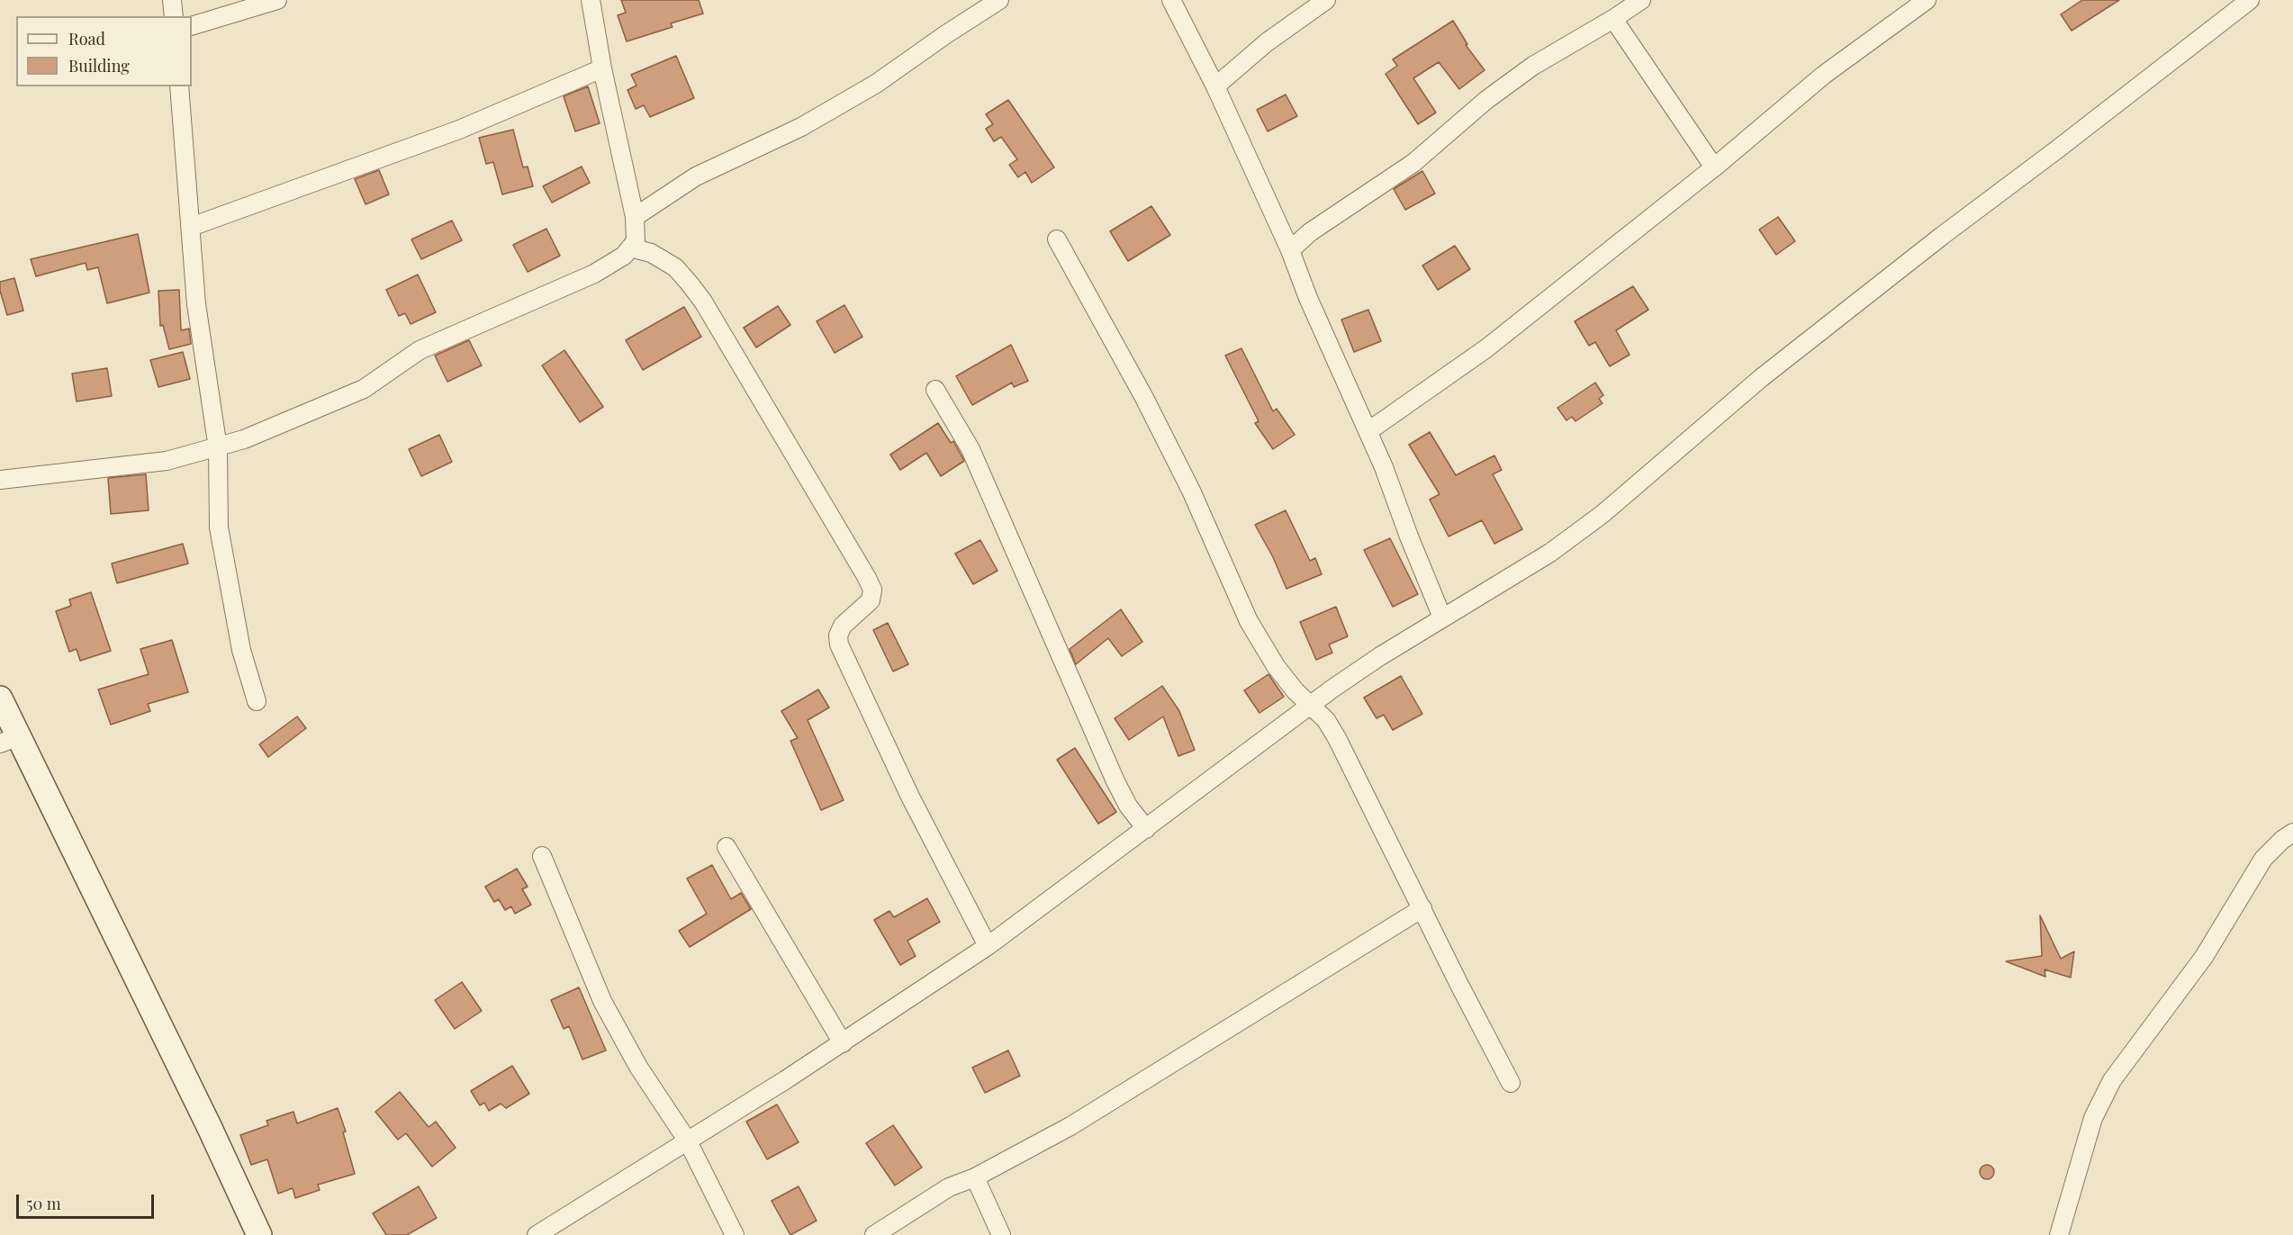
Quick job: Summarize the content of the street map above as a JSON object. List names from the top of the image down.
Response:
{
  "legend": ["Road", "Building"],
  "scale_bar": "50 m"
}
